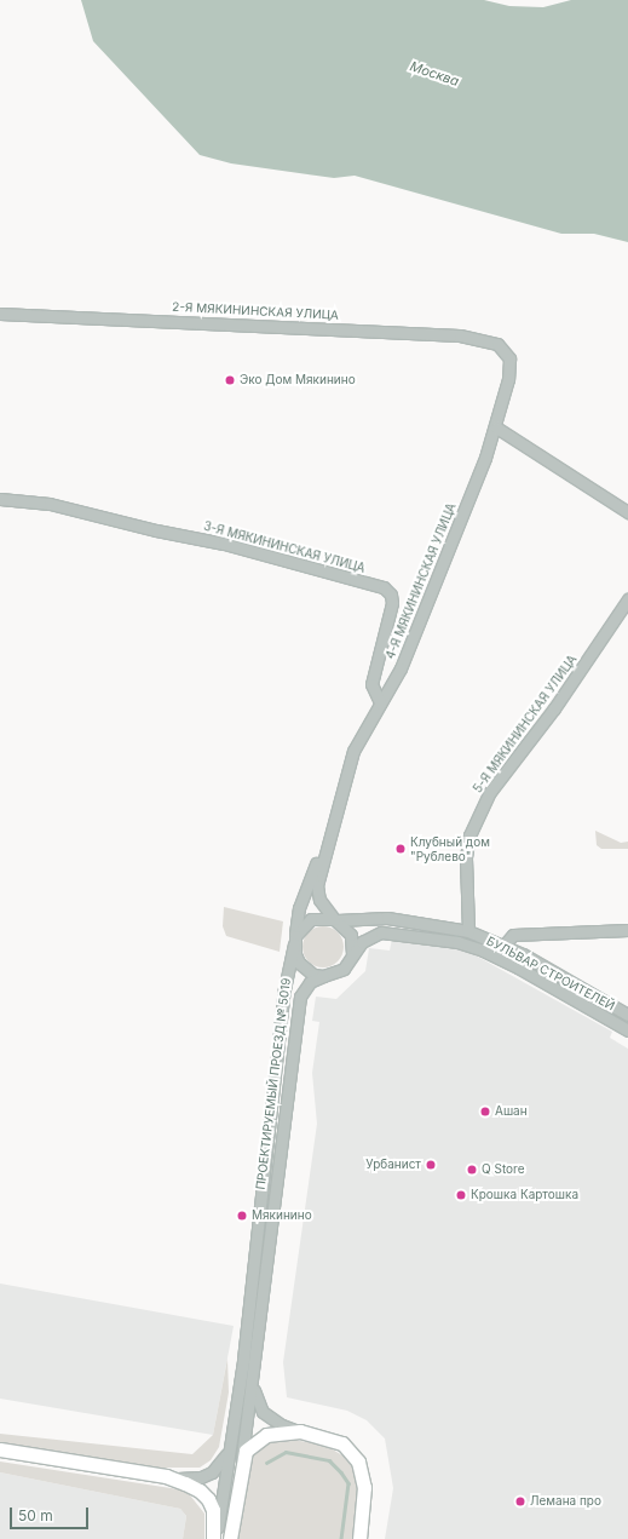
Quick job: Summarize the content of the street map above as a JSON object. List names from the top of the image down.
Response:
{
  "streets": {
    "main road": ["ПРОЕКТИРУЕМЫЙ ПРОЕЗД № 5019"],
    "street": [
      "2-Я МЯКИНИНСКАЯ УЛИЦА",
      "3-Я МЯКИНИНСКАЯ УЛИЦА",
      "4-Я МЯКИНИНСКАЯ УЛИЦА",
      "5-Я МЯКИНИНСКАЯ УЛИЦА",
      "БУЛЬВАР СТРОИТЕЛЕЙ"
    ]
  },
  "crossings": [
    ["2-Я МЯКИНИНСКАЯ УЛИЦА", "4-Я МЯКИНИНСКАЯ УЛИЦА"],
    ["3-Я МЯКИНИНСКАЯ УЛИЦА", "4-Я МЯКИНИНСКАЯ УЛИЦА"],
    ["4-Я МЯКИНИНСКАЯ УЛИЦА", "БУЛЬВАР СТРОИТЕЛЕЙ"],
    ["4-Я МЯКИНИНСКАЯ УЛИЦА", "ПРОЕКТИРУЕМЫЙ ПРОЕЗД № 5019"],
    ["5-Я МЯКИНИНСКАЯ УЛИЦА", "БУЛЬВАР СТРОИТЕЛЕЙ"],
    ["БУЛЬВАР СТРОИТЕЛЕЙ", "ПРОЕКТИРУЕМЫЙ ПРОЕЗД № 5019"]
  ],
  "water": ["Москва"],
  "places": [
    "Эко Дом Мякинино",
    "Клубный дом \"Рублево\"",
    "Ашан",
    "Урбанист",
    "Q Store",
    "Крошка Картошка",
    "Мякинино",
    "Лемана про"
  ],
  "scale_bar": "50 m"
}
